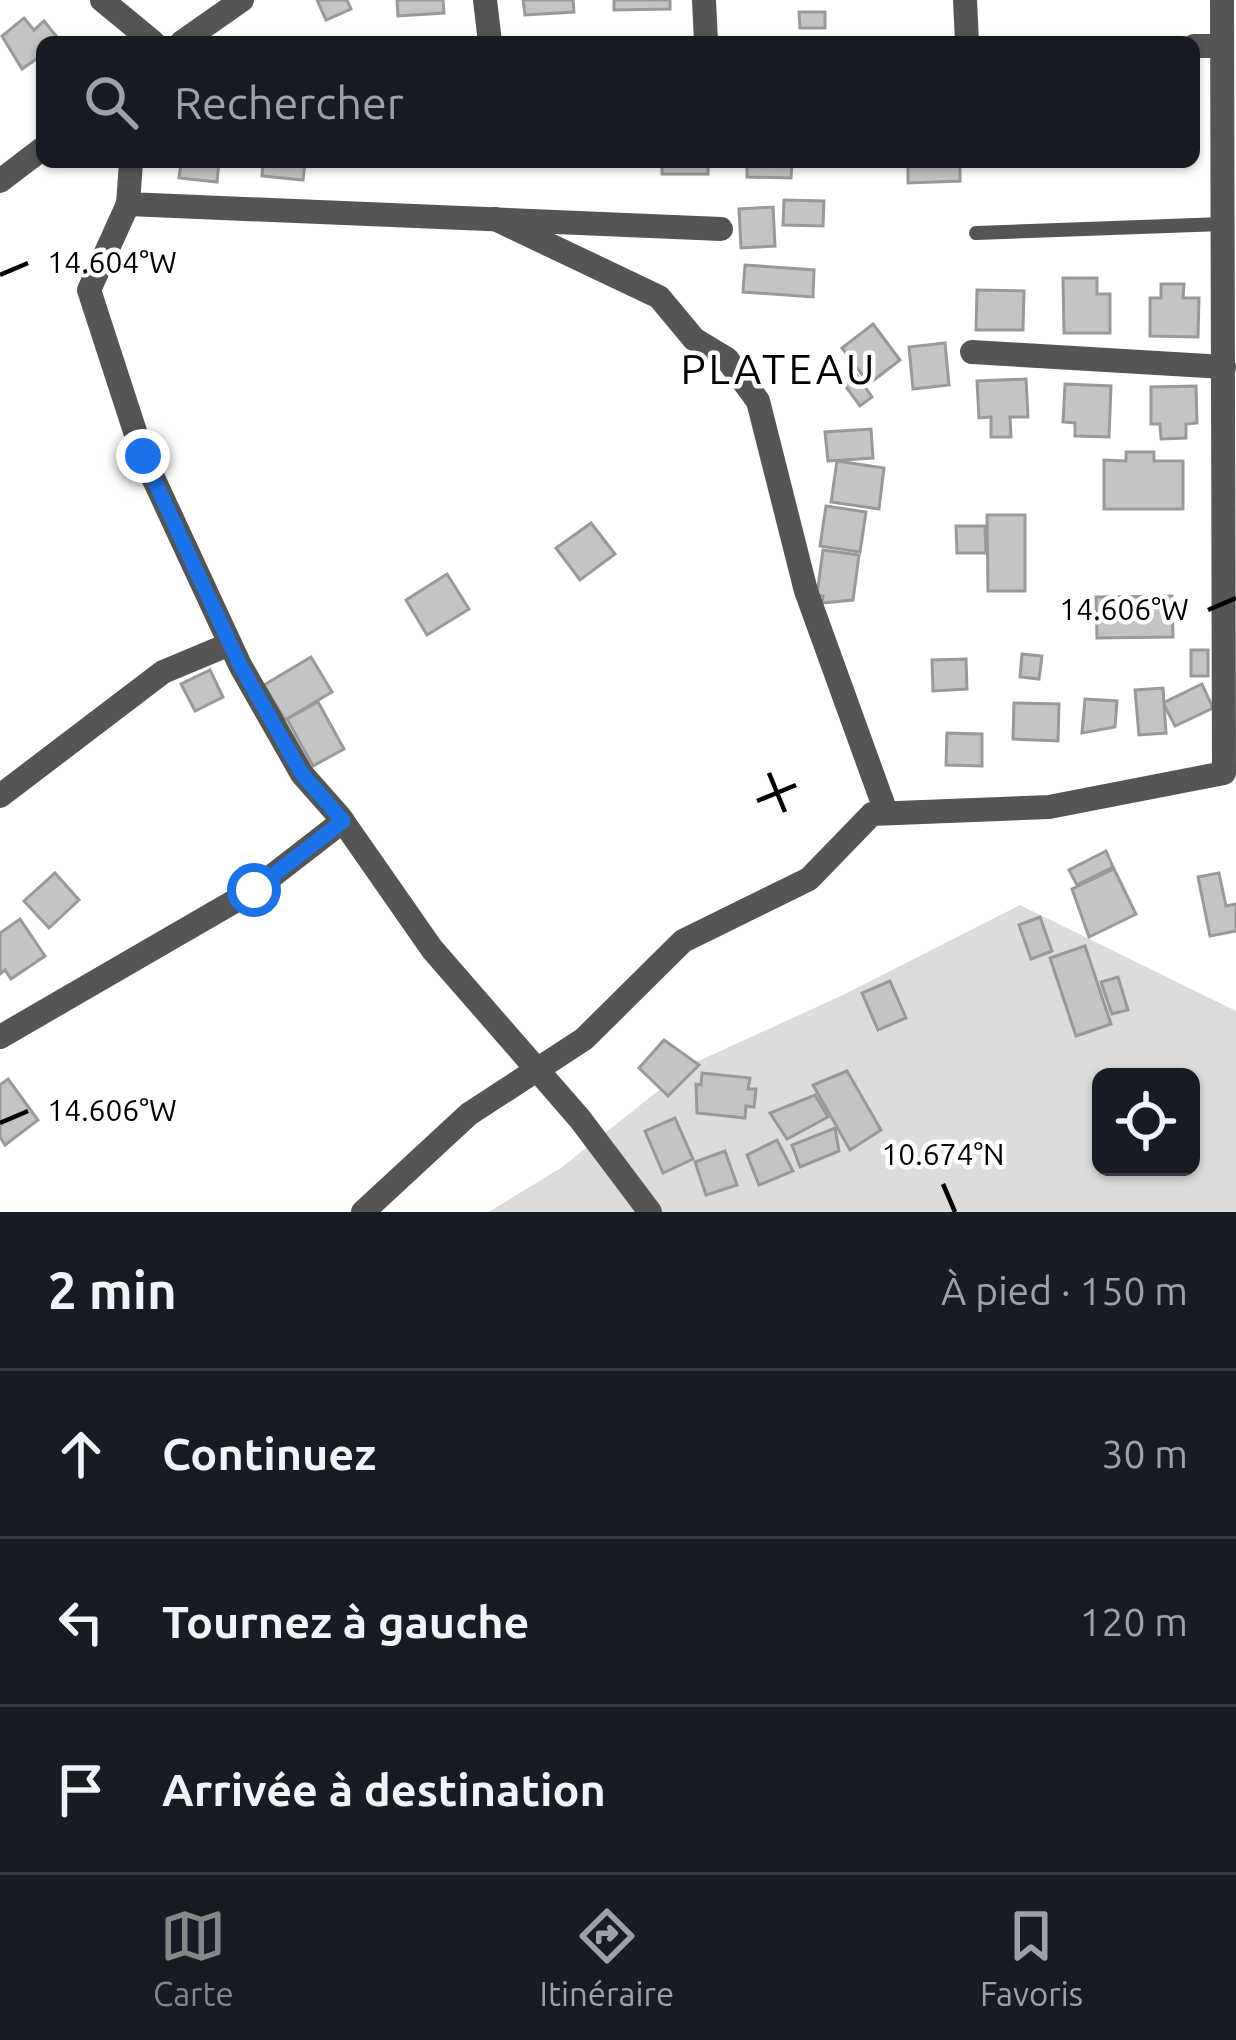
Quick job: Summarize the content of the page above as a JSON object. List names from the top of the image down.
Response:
{
  "districts": ["PLATEAU"],
  "page": {
    "search": "Rechercher",
    "heading": ["2 min", "À pied · 150 m"],
    "list": [
      ["Continuez", "30 m"],
      ["Tournez à gauche", "120 m"],
      "Arrivée à destination"
    ],
    "nav": ["Carte", "Itinéraire", "Favoris"]
  },
  "coordinates": ["14.604°W", "14.606°W", "10.674°N"]
}
